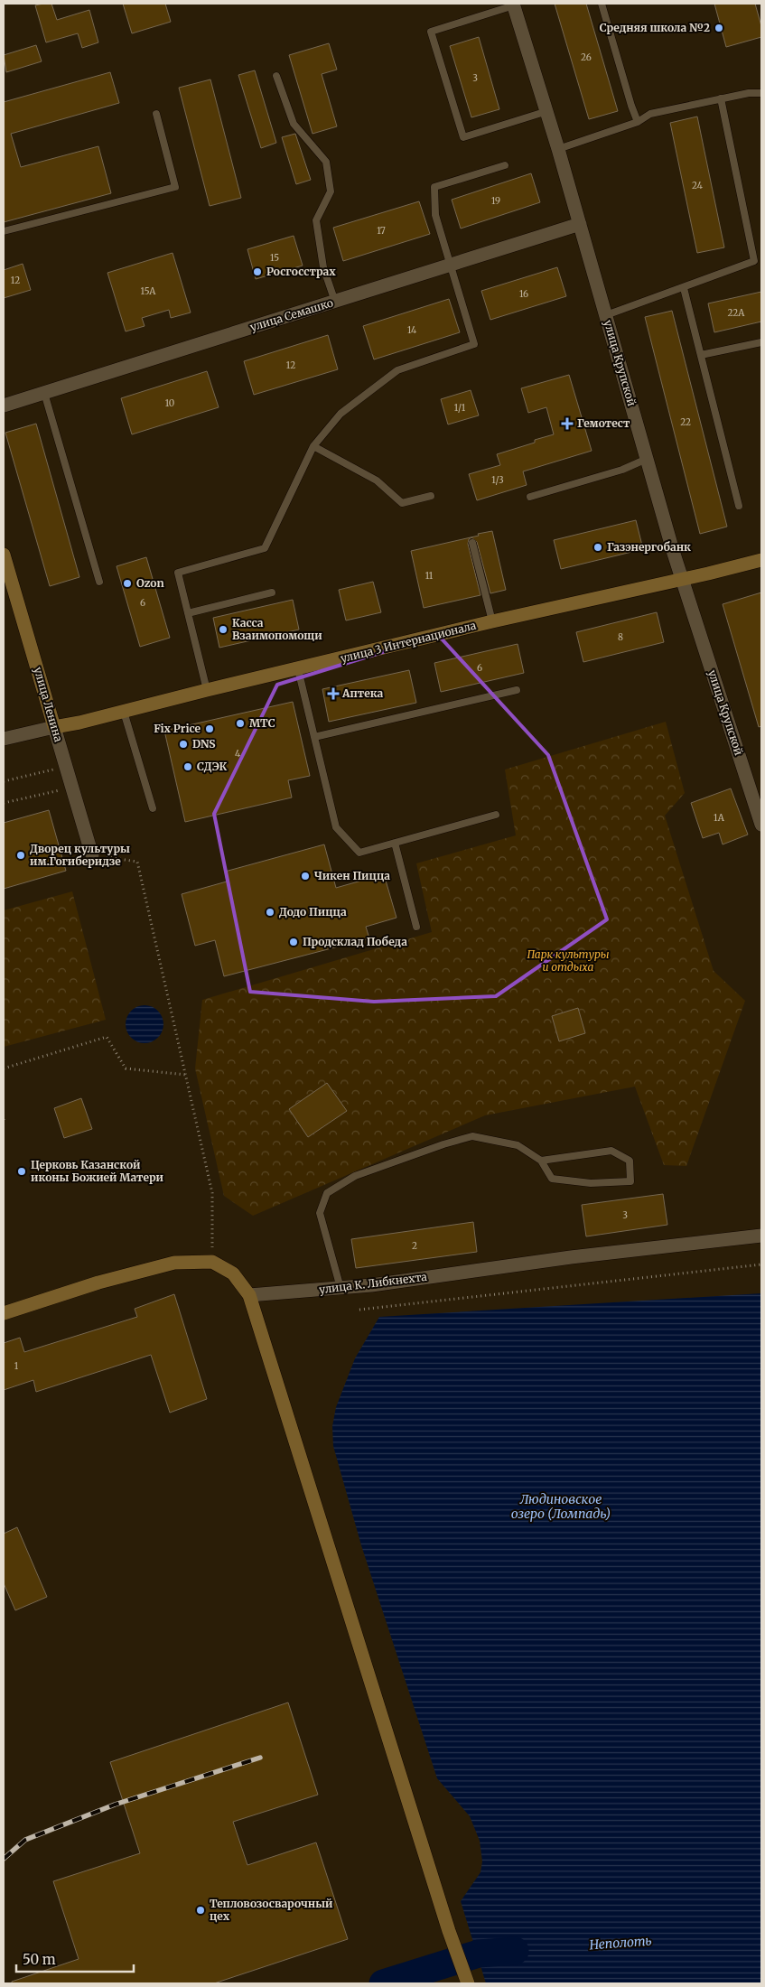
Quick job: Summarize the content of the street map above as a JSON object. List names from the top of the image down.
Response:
{
  "streets": {
    "street": [
      "улица Семашко",
      "улица Крупской",
      "улица 3 Интернационала",
      "улица Ленина",
      "улица К. Либкнехта"
    ]
  },
  "crossings": [
    ["улица Семашко", "улица Крупской"],
    ["улица Крупской", "улица 3 Интернационала"],
    ["улица 3 Интернационала", "улица Ленина"]
  ],
  "water": ["Людиновское озеро (Ломпадь)", "Неполоть"],
  "parks": ["Парк культуры и отдыха"],
  "places": {
    "other": [
      "Средняя школа №2",
      "Росгосстрах",
      "Газэнергобанк",
      "Ozon",
      "Касса Взаимопомощи",
      "МТС",
      "Fix Price",
      "DNS",
      "СДЭК",
      "Дворец культуры им.Гогиберидзе",
      "Чикен Пицца",
      "Додо Пицца",
      "Продсклад Победа",
      "Церковь Казанской иконы Божией Матери",
      "Тепловозосварочный цех"
    ],
    "health": ["Гемотест", "Аптека"]
  },
  "house_numbers": [
    "26",
    "3",
    "24",
    "19",
    "17",
    "15",
    "12",
    "15А",
    "16",
    "22А",
    "14",
    "12",
    "10",
    "1/1",
    "22",
    "1/3",
    "11",
    "6",
    "8",
    "6",
    "4",
    "1А",
    "3",
    "2",
    "1"
  ],
  "scale_bar": "50 m"
}
